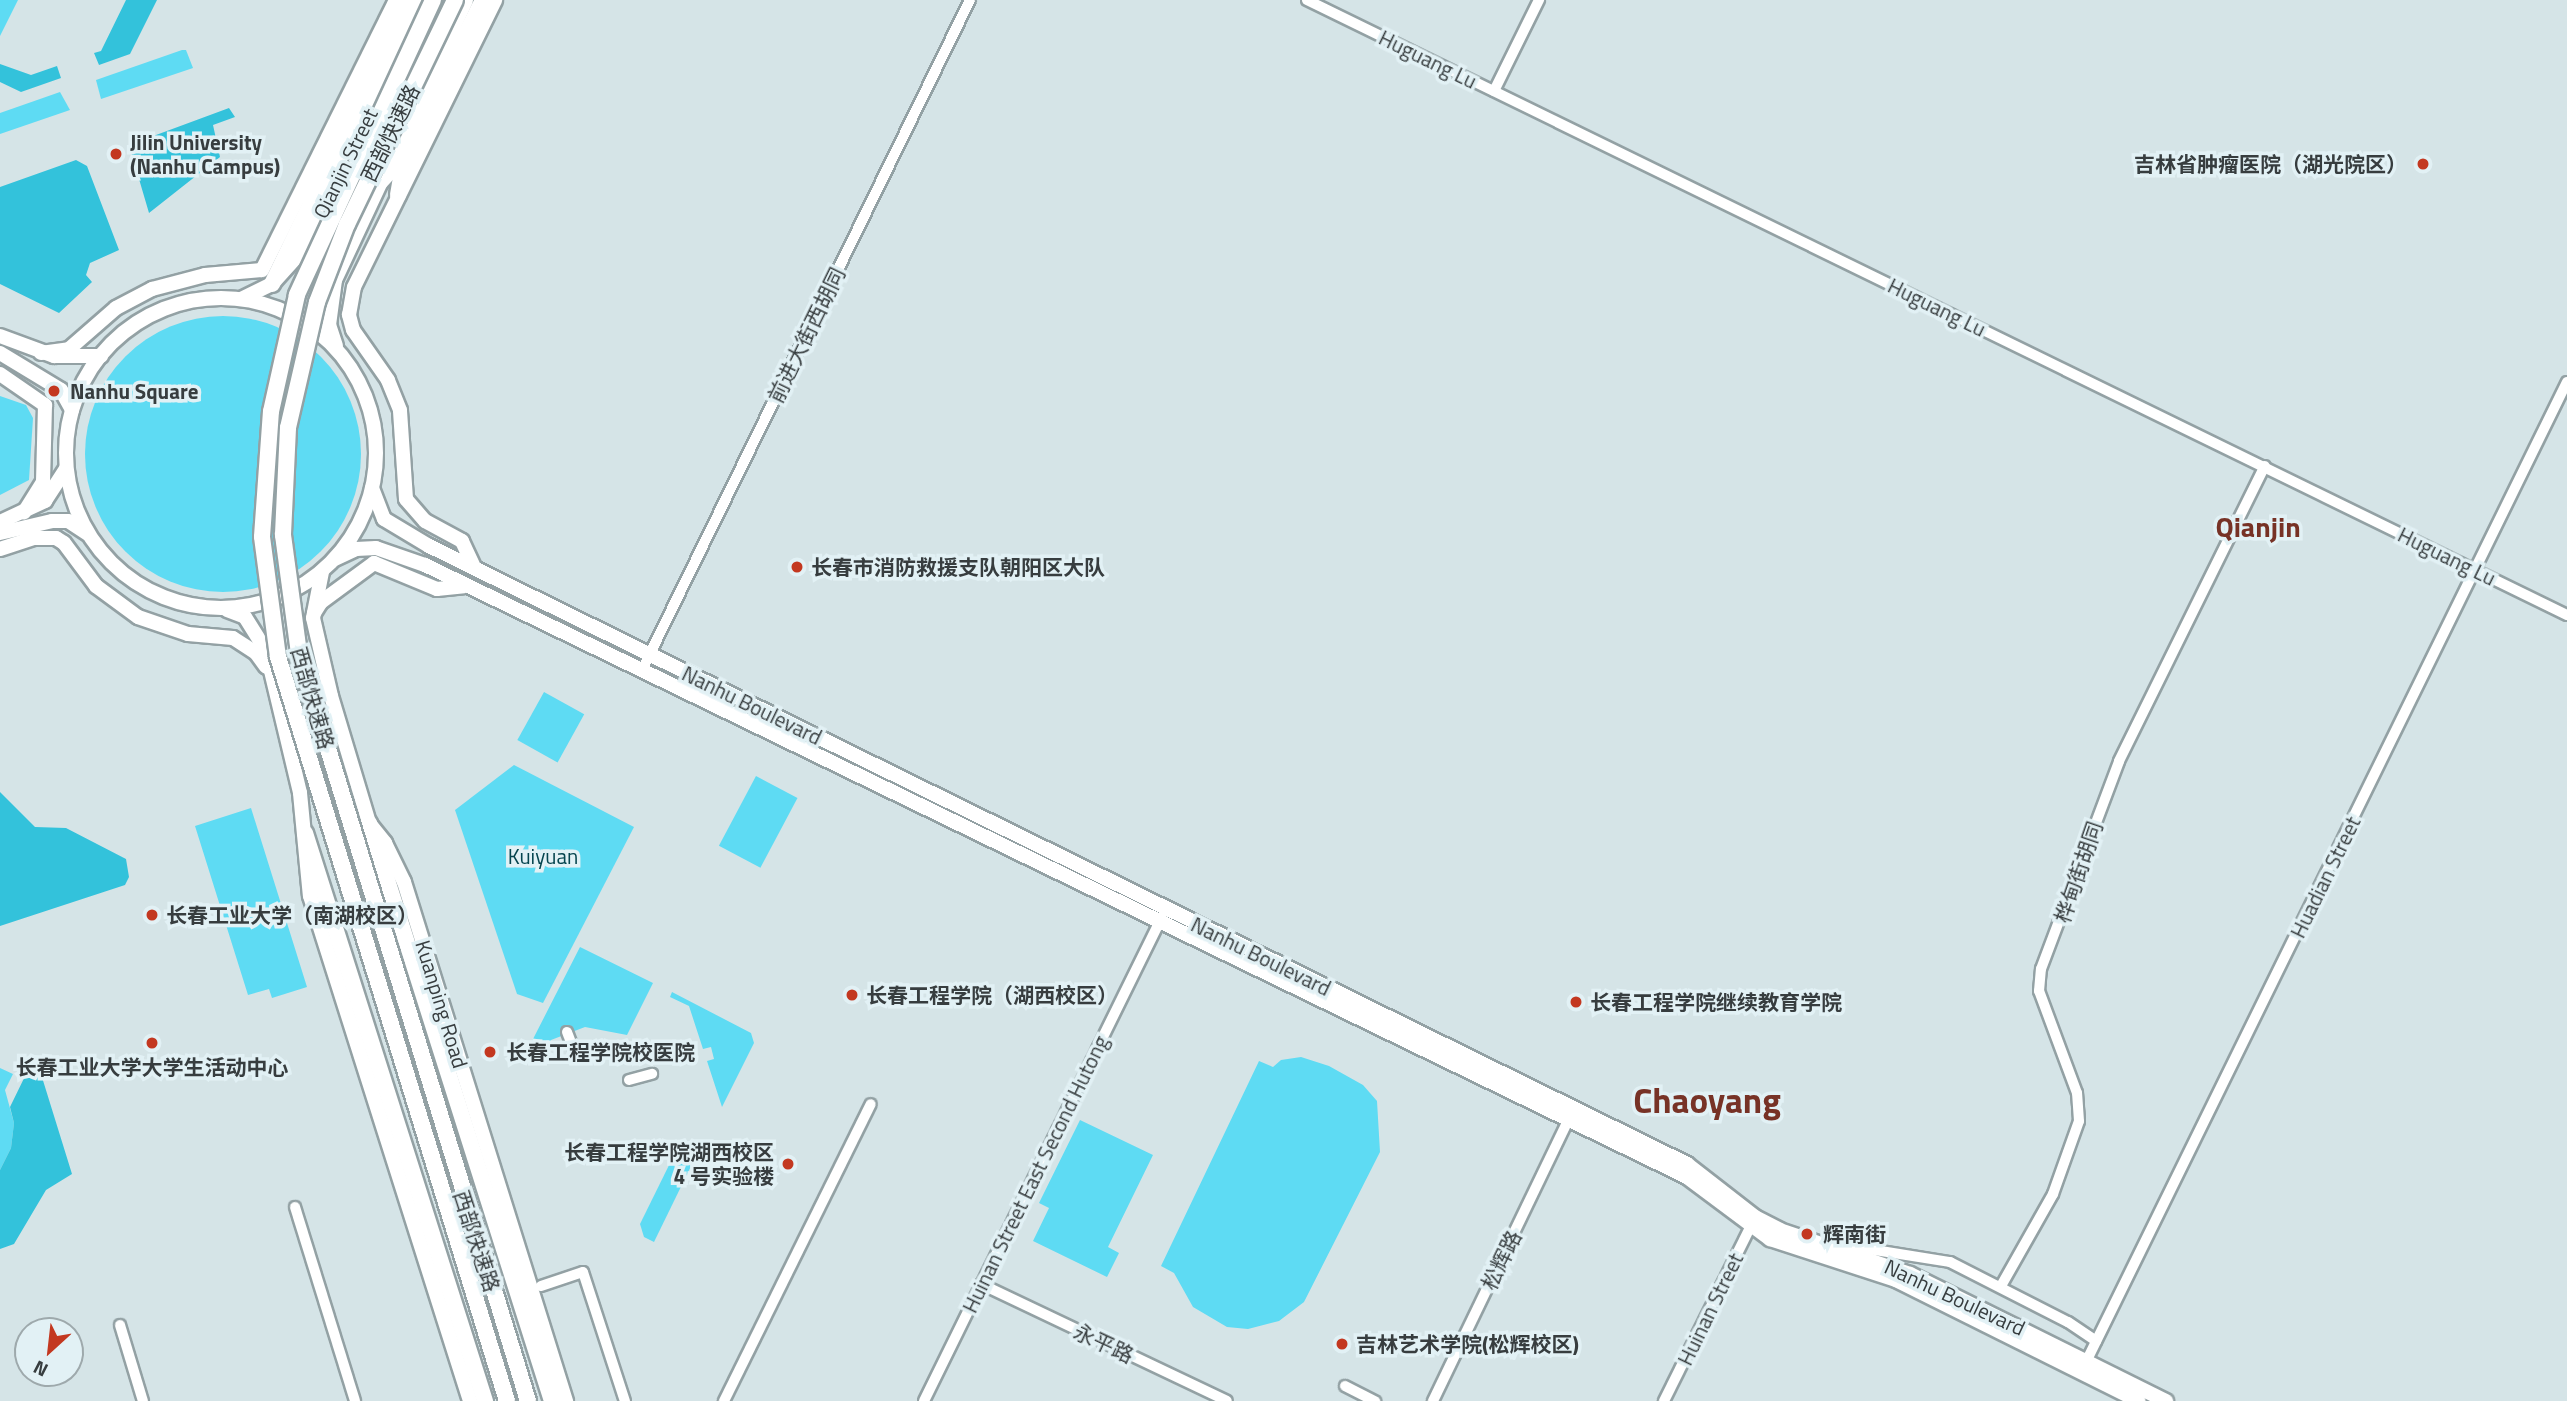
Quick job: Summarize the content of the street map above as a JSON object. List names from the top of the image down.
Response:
{
  "streets": {
    "highway": ["西部快速路"],
    "main road": ["Qianjin Street", "Nanhu Boulevard", "Kuanping Road"],
    "street": [
      "Huguang Lu",
      "前进大街西胡同",
      "桦甸街胡同",
      "Huadian Street",
      "Huinan Street East Second Hutong",
      "松辉路",
      "Huinan Street",
      "永平路"
    ]
  },
  "crossings": [
    ["Huguang Lu", "桦甸街胡同"],
    ["Huguang Lu", "Huadian Street"],
    ["前进大街西胡同", "Nanhu Boulevard"],
    ["Nanhu Boulevard", "Huadian Street"],
    ["Nanhu Boulevard", "Huinan Street East Second Hutong"],
    ["Nanhu Boulevard", "松辉路"],
    ["Nanhu Boulevard", "Huinan Street"],
    ["Huinan Street East Second Hutong", "永平路"]
  ],
  "districts": ["Qianjin", "Chaoyang"],
  "parks": ["Kuiyuan"],
  "places": [
    "Jilin University (Nanhu Campus)",
    "吉林省肿瘤医院（湖光院区）",
    "Nanhu Square",
    "长春市消防救援支队朝阳区大队",
    "长春工业大学（南湖校区）",
    "长春工程学院（湖西校区）",
    "长春工程学院继续教育学院",
    "长春工业大学大学生活动中心",
    "长春工程学院校医院",
    "长春工程学院湖西校区 4 号实验楼",
    "辉南街",
    "吉林艺术学院(松辉校区)"
  ],
  "north": "bottom left"
}
